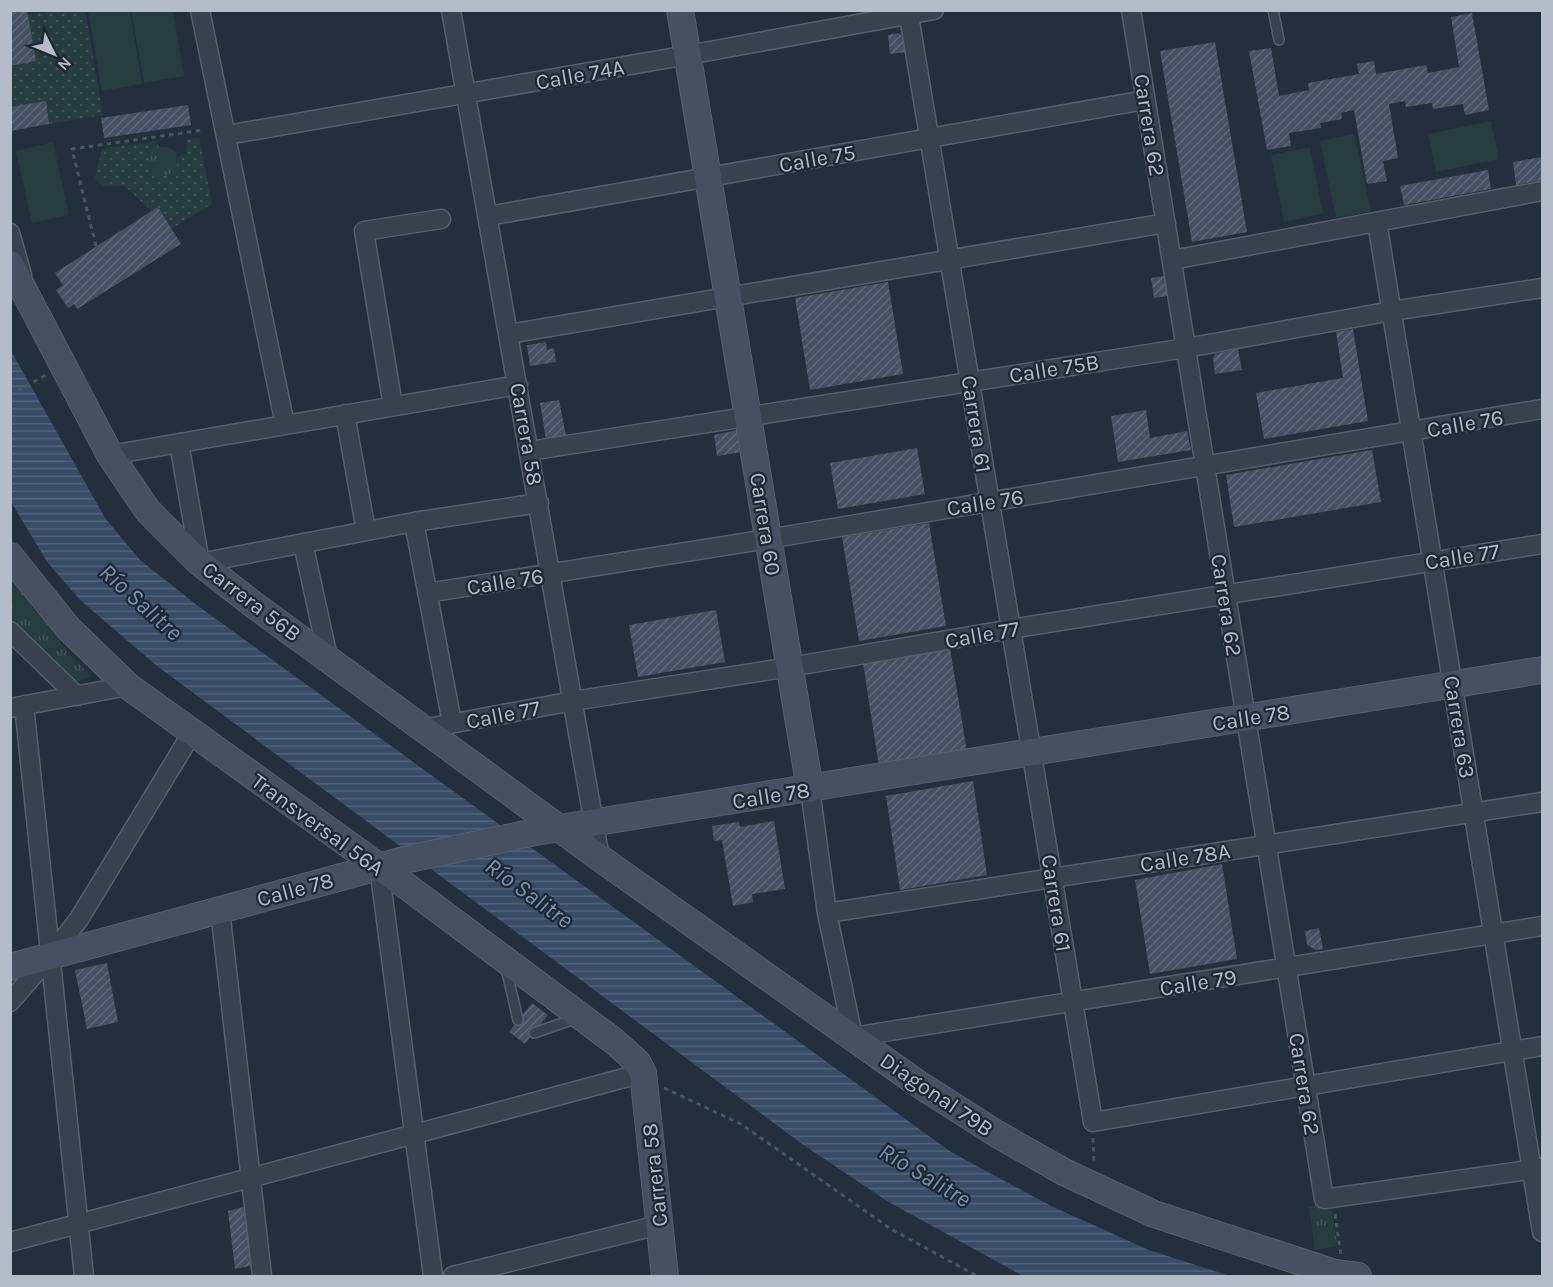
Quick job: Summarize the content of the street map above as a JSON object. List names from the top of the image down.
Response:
{
  "streets": {
    "main road": [
      "Carrera 58",
      "Carrera 60",
      "Carrera 56B",
      "Calle 78",
      "Transversal 56A",
      "Diagonal 79B"
    ],
    "street": [
      "Calle 74A",
      "Carrera 62",
      "Calle 75",
      "Calle 75B",
      "Calle 76",
      "Carrera 61",
      "Calle 77",
      "Carrera 63",
      "Calle 78A",
      "Calle 79"
    ]
  },
  "crossings": [
    ["Calle 74A", "Carrera 61"],
    ["Calle 74A", "Carrera 58"],
    ["Calle 74A", "Carrera 60"],
    ["Carrera 62", "Calle 75"],
    ["Carrera 62", "Calle 75B"],
    ["Carrera 62", "Calle 76"],
    ["Carrera 62", "Calle 77"],
    ["Carrera 62", "Calle 78"],
    ["Carrera 62", "Calle 78A"],
    ["Carrera 62", "Calle 79"],
    ["Calle 75", "Carrera 61"],
    ["Calle 75", "Carrera 58"],
    ["Calle 75", "Carrera 60"],
    ["Calle 75B", "Carrera 61"],
    ["Calle 75B", "Carrera 58"],
    ["Calle 75B", "Carrera 60"],
    ["Calle 75B", "Carrera 63"],
    ["Calle 76", "Carrera 61"],
    ["Calle 76", "Carrera 58"],
    ["Calle 76", "Carrera 60"],
    ["Calle 76", "Carrera 63"],
    ["Carrera 61", "Calle 77"],
    ["Carrera 61", "Calle 78"],
    ["Carrera 61", "Calle 78A"],
    ["Carrera 61", "Calle 79"],
    ["Carrera 58", "Calle 77"],
    ["Carrera 58", "Calle 78"],
    ["Carrera 58", "Transversal 56A"],
    ["Carrera 58", "Diagonal 79B"],
    ["Carrera 60", "Calle 77"],
    ["Carrera 60", "Calle 78"],
    ["Carrera 60", "Calle 78A"],
    ["Carrera 60", "Calle 79"],
    ["Carrera 60", "Diagonal 79B"],
    ["Calle 77", "Carrera 56B"],
    ["Calle 77", "Carrera 63"],
    ["Carrera 56B", "Calle 78"],
    ["Carrera 56B", "Diagonal 79B"],
    ["Calle 78", "Carrera 63"],
    ["Calle 78", "Transversal 56A"],
    ["Calle 78", "Diagonal 79B"],
    ["Carrera 63", "Calle 78A"],
    ["Carrera 63", "Calle 79"],
    ["Calle 79", "Diagonal 79B"]
  ],
  "water": ["Río Salitre"],
  "north": "bottom right"
}
